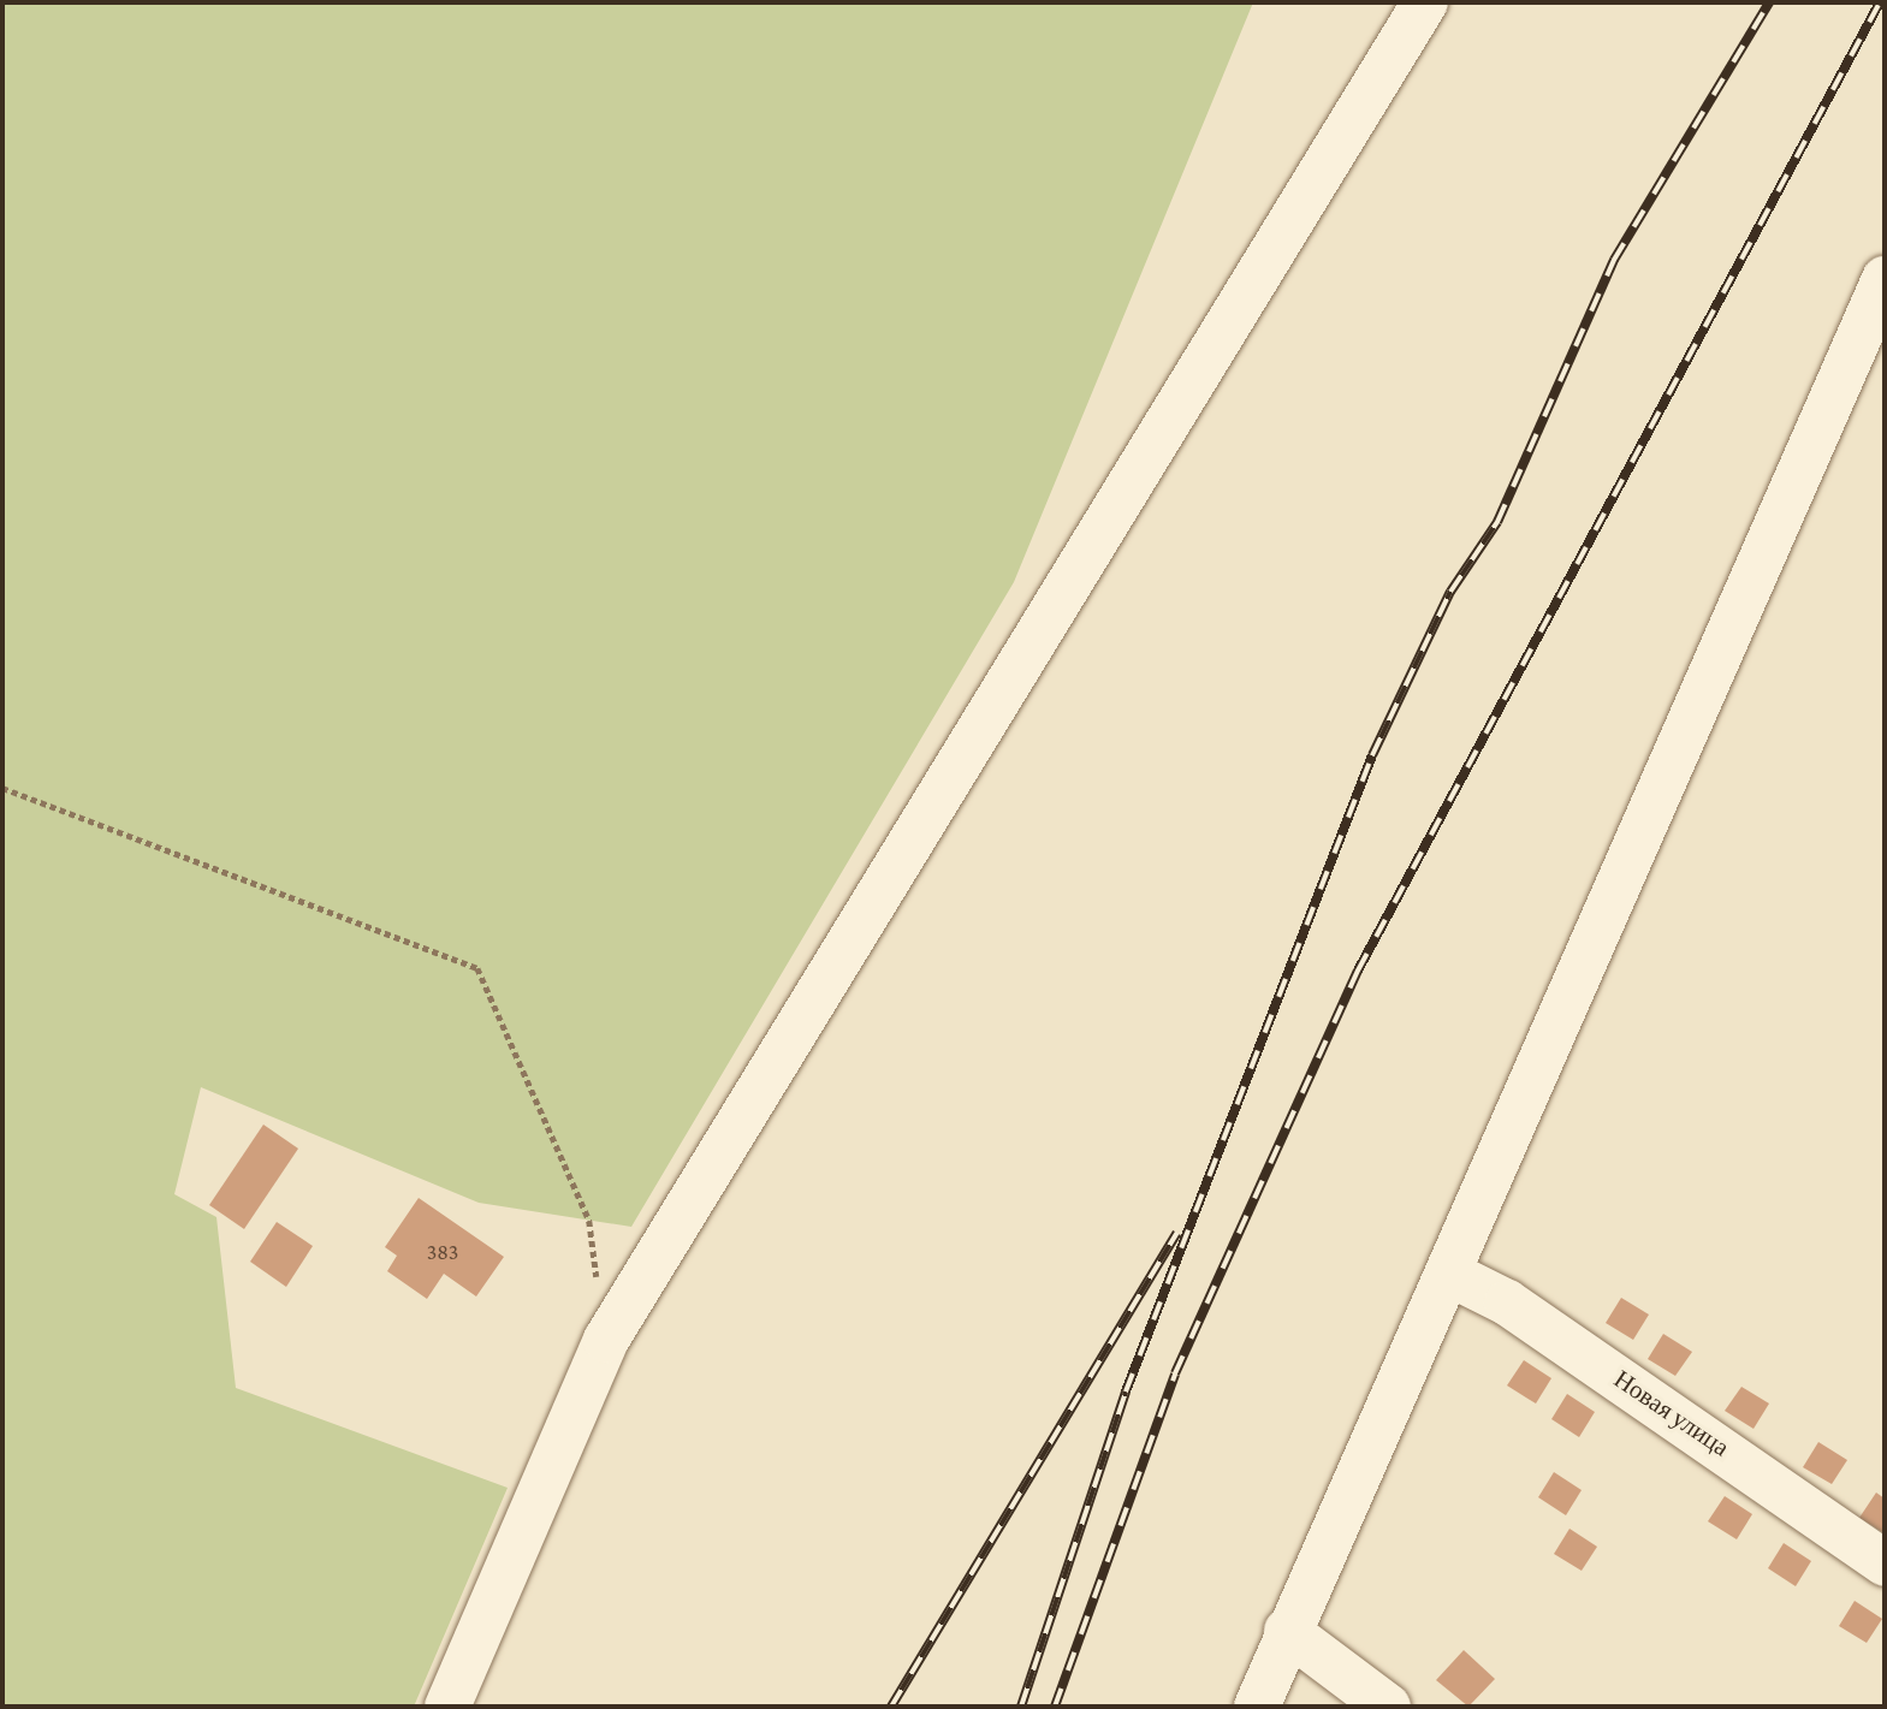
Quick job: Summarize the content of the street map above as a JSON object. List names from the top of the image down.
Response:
{
  "streets": {
    "street": ["Новая улица"]
  },
  "house_numbers": ["383"]
}
